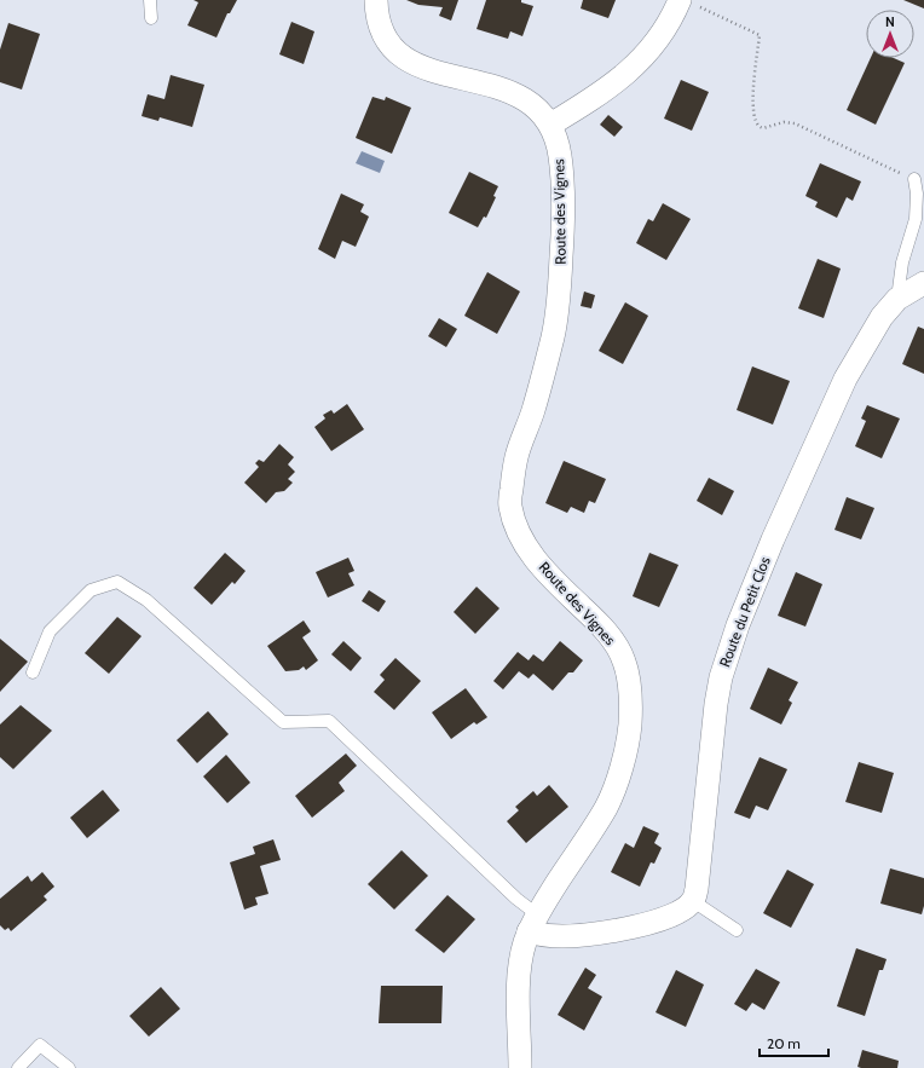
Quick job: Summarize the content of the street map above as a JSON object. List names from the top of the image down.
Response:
{
  "streets": {
    "street": ["Route des Vignes", "Route du Petit Clos"]
  },
  "scale_bar": "20 m",
  "north": "top"
}
